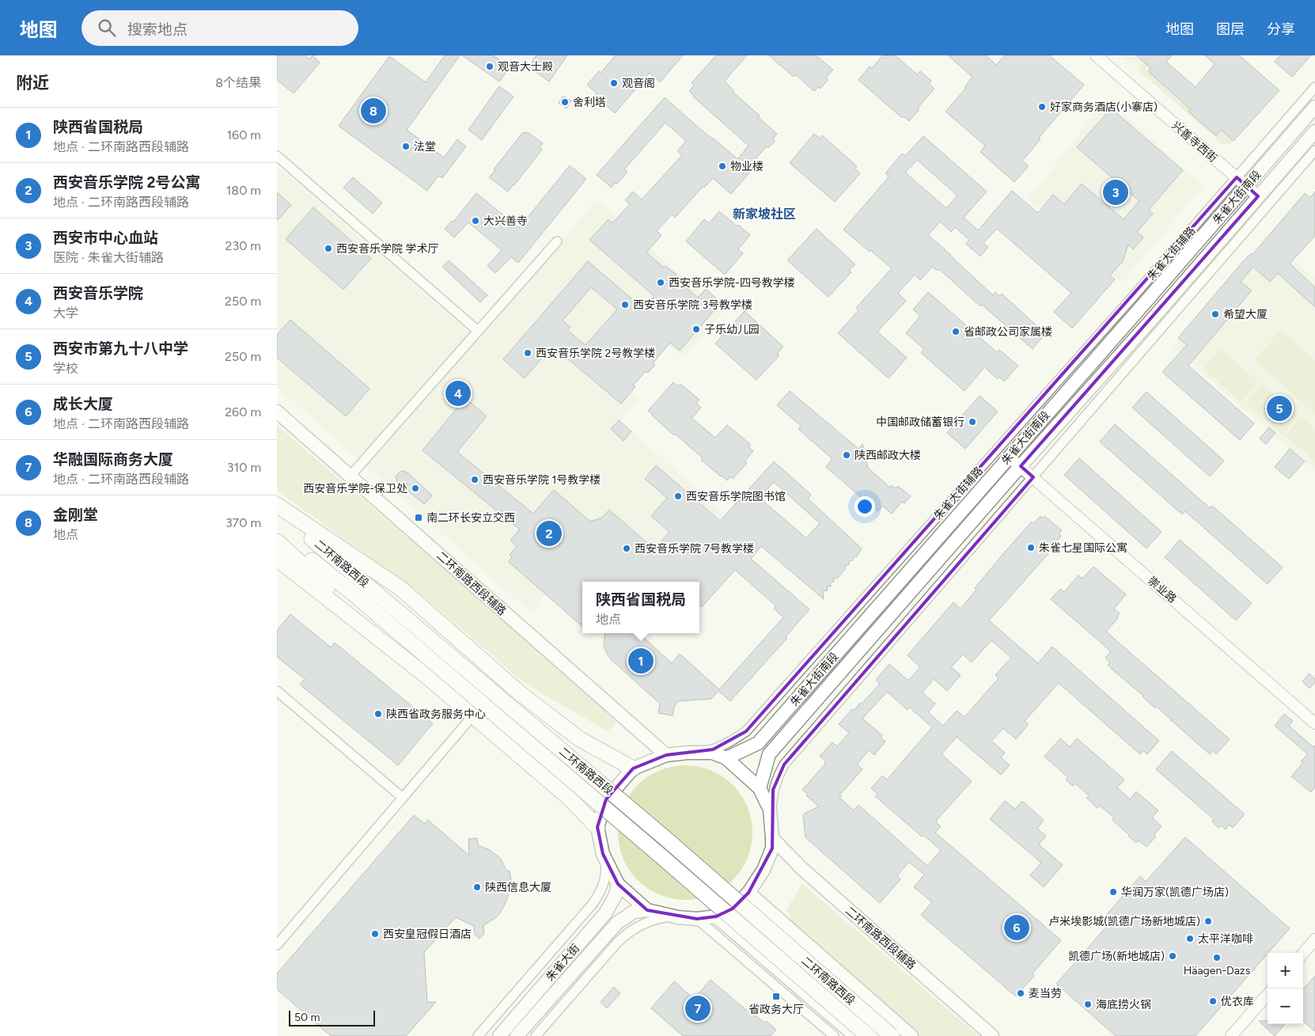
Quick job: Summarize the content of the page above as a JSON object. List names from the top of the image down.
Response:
{
  "streets": {
    "highway": ["二环南路西段"],
    "main road": ["朱雀大街南段", "二环南路西段辅路", "朱雀大街"],
    "street": ["兴善寺西街", "朱雀大街辅路", "崇业路"]
  },
  "crossings": [
    ["兴善寺西街", "朱雀大街南段"],
    ["兴善寺西街", "朱雀大街辅路"],
    ["朱雀大街南段", "朱雀大街辅路"],
    ["朱雀大街南段", "崇业路"]
  ],
  "districts": ["新家坡社区"],
  "places": {
    "other": [
      "观音大士殿",
      "观音阁",
      "舍利塔",
      "好家商务酒店(小寨店)",
      "法堂",
      "物业楼",
      "大兴善寺",
      "西安音乐学院 学术厅",
      "西安音乐学院-四号教学楼",
      "西安音乐学院 3号教学楼",
      "希望大厦",
      "子乐幼儿园",
      "省邮政公司家属楼",
      "西安音乐学院 2号教学楼",
      "中国邮政储蓄银行",
      "陕西邮政大楼",
      "西安音乐学院 1号教学楼",
      "西安音乐学院-保卫处",
      "西安音乐学院图书馆",
      "朱雀七星国际公寓",
      "西安音乐学院 7号教学楼",
      "陕西省政务服务中心",
      "陕西信息大厦",
      "华润万家(凯德广场店)",
      "卢米埃影城(凯德广场新地城店)",
      "西安皇冠假日酒店",
      "太平洋咖啡",
      "凯德广场(新地城店)",
      "Häagen-Dazs",
      "麦当劳",
      "优衣库",
      "海底捞火锅"
    ],
    "transit": ["南二环长安立交西", "省政务大厅"]
  },
  "scale_bar": "50 m",
  "page": {
    "header": "地图",
    "search": "搜索地点",
    "nav": ["地图", "图层", "分享"],
    "heading": ["附近", "8个结果"],
    "pins": [
      "8",
      "3",
      "4",
      "5",
      "2",
      "1",
      "6",
      "7"
    ],
    "list": [
      {
        "mark": "1",
        "name": "陕西省国税局",
        "note": "地点 · 二环南路西段辅路",
        "value": "160 m"
      },
      {
        "mark": "2",
        "name": "西安音乐学院 2号公寓",
        "note": "地点 · 二环南路西段辅路",
        "value": "180 m"
      },
      {
        "mark": "3",
        "name": "西安市中心血站",
        "note": "医院 · 朱雀大街辅路",
        "value": "230 m"
      },
      {
        "mark": "4",
        "name": "西安音乐学院",
        "note": "大学",
        "value": "250 m"
      },
      {
        "mark": "5",
        "name": "西安市第九十八中学",
        "note": "学校",
        "value": "250 m"
      },
      {
        "mark": "6",
        "name": "成长大厦",
        "note": "地点 · 二环南路西段辅路",
        "value": "260 m"
      },
      {
        "mark": "7",
        "name": "华融国际商务大厦",
        "note": "地点 · 二环南路西段辅路",
        "value": "310 m"
      },
      {
        "mark": "8",
        "name": "金刚堂",
        "note": "地点",
        "value": "370 m"
      }
    ],
    "popup": ["陕西省国税局", "地点"],
    "map_buttons": ["+", "−"],
    "scale": "50 m"
  }
}
